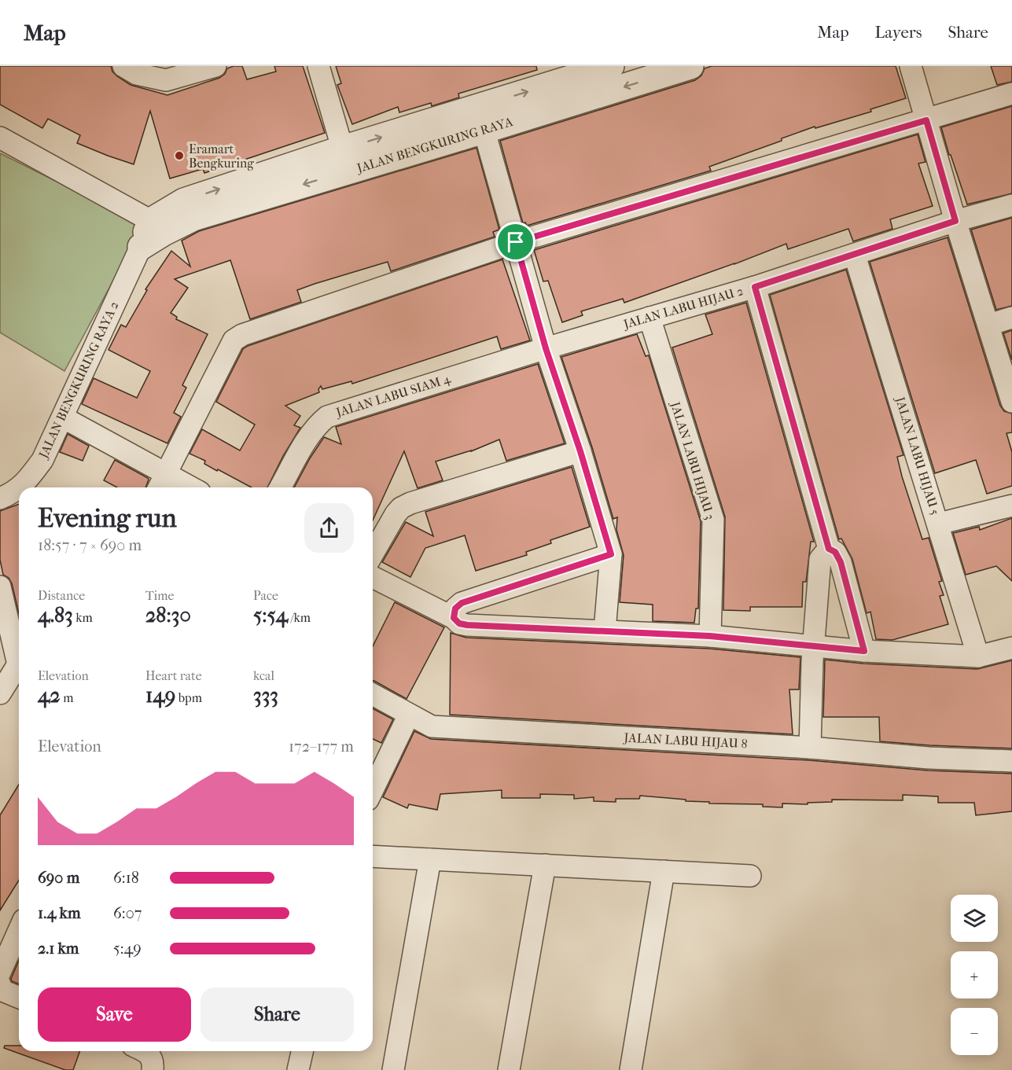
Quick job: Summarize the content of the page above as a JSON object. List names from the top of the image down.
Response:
{
  "streets": {
    "street": [
      "JALAN BENGKURING RAYA",
      "JALAN LABU HIJAU 2",
      "JALAN BENGKURING RAYA 2",
      "JALAN LABU SIAM 4",
      "JALAN LABU HIJAU 5",
      "JALAN LABU HIJAU 3",
      "JALAN LABU HIJAU 8"
    ]
  },
  "crossings": [
    ["JALAN BENGKURING RAYA", "JALAN BENGKURING RAYA 2"],
    ["JALAN LABU HIJAU 2", "JALAN LABU SIAM 4"],
    ["JALAN LABU HIJAU 2", "JALAN LABU HIJAU 5"],
    ["JALAN LABU HIJAU 2", "JALAN LABU HIJAU 3"]
  ],
  "places": ["Eramart Bengkuring"],
  "page": {
    "header": "Map",
    "nav": ["Map", "Layers", "Share"],
    "heading": ["Evening run", "18:57 · 7 × 690 m"],
    "stats": [
      ["Distance", "4.83 km"],
      ["Time", "28:30"],
      ["Pace", "5:54 /km"],
      ["Elevation", "42 m"],
      ["Heart rate", "149 bpm"],
      ["kcal", "333"]
    ],
    "chart": ["Elevation", "172–177 m"],
    "list": [
      {
        "name": "690 m",
        "note": "6:18"
      },
      {
        "name": "1.4 km",
        "note": "6:07"
      },
      {
        "name": "2.1 km",
        "note": "5:49"
      }
    ],
    "map_buttons": ["+", "−"],
    "buttons": ["Save", "Share"]
  }
}
